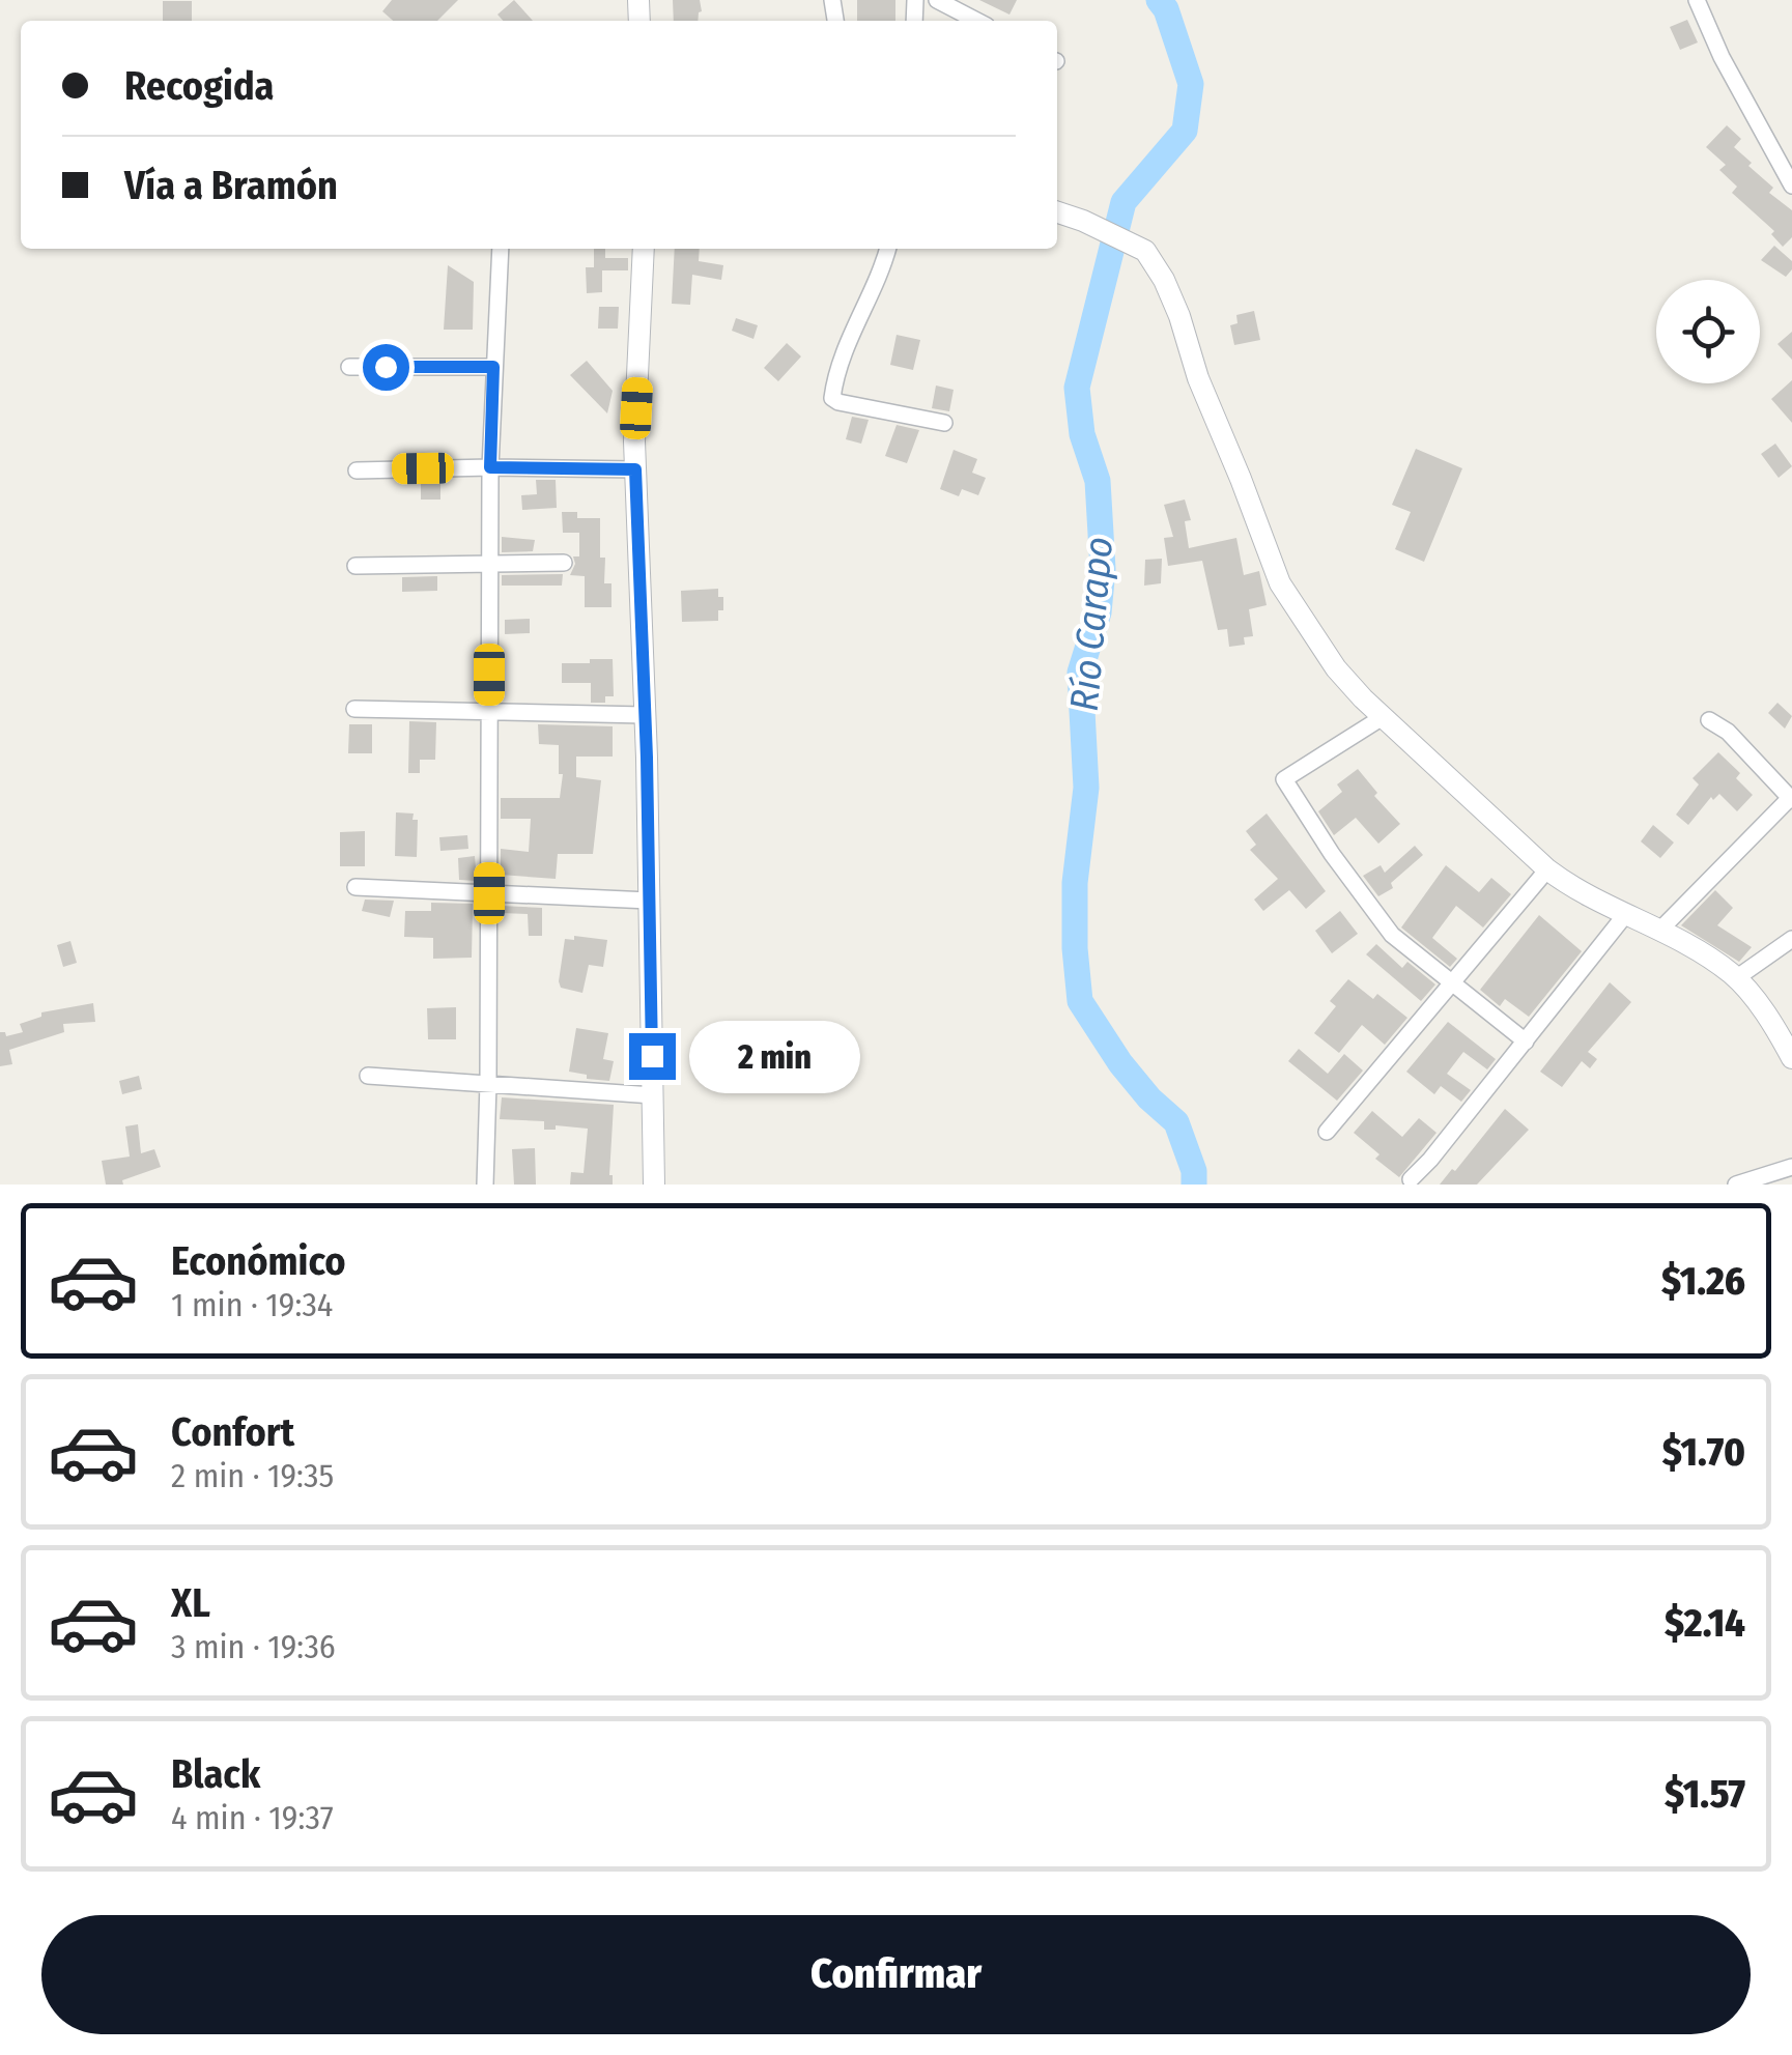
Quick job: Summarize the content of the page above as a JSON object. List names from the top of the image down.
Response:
{
  "water": ["Río Carapo"],
  "page": {
    "banner": ["Recogida", "Vía a Bramón"],
    "bubble": "2 min",
    "list": [
      {
        "name": "Económico",
        "note": "1 min · 19:34",
        "value": "$1.26"
      },
      {
        "name": "Confort",
        "note": "2 min · 19:35",
        "value": "$1.70"
      },
      {
        "name": "XL",
        "note": "3 min · 19:36",
        "value": "$2.14"
      },
      {
        "name": "Black",
        "note": "4 min · 19:37",
        "value": "$1.57"
      }
    ],
    "buttons": "Confirmar"
  }
}
